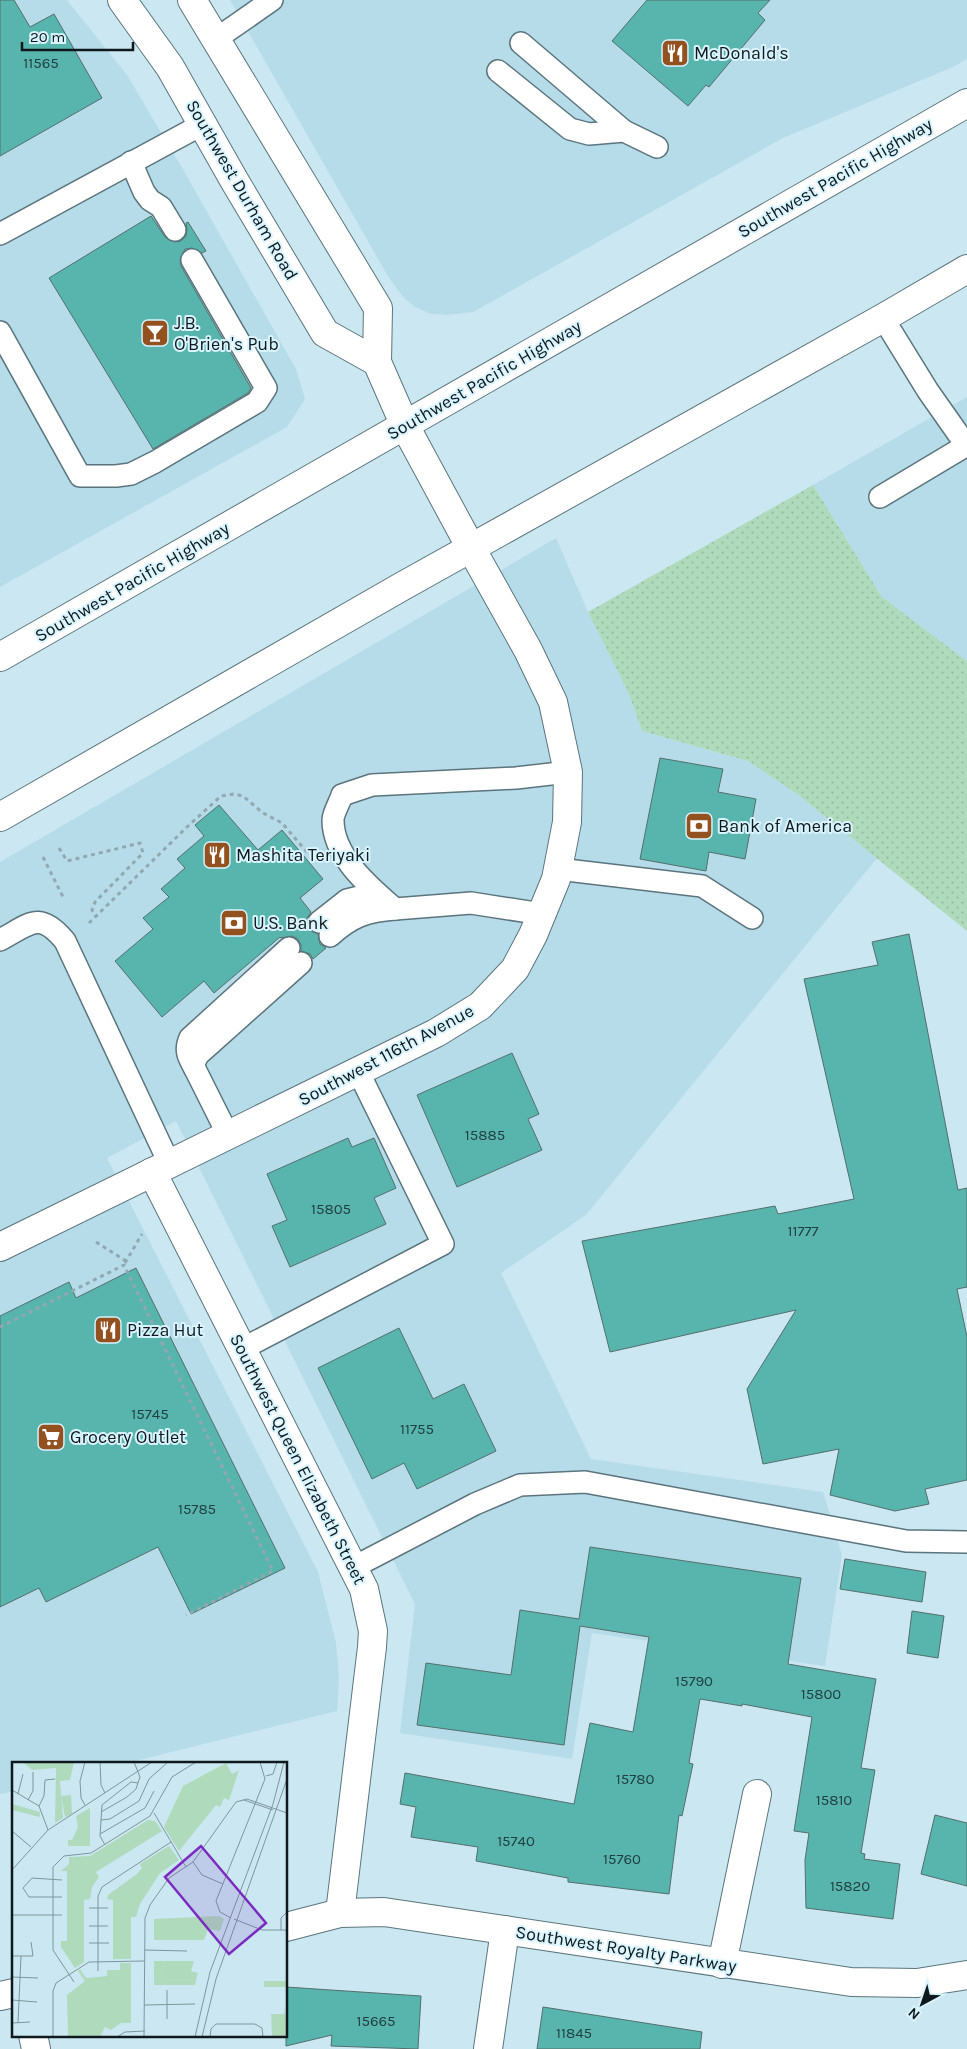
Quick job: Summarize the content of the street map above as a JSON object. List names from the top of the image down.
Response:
{
  "streets": {
    "main road": [
      "Southwest Pacific Highway",
      "Southwest Durham Road",
      "Southwest 116th Avenue",
      "Southwest Queen Elizabeth Street",
      "Southwest Royalty Parkway"
    ]
  },
  "crossings": [
    ["Southwest 116th Avenue", "Southwest Queen Elizabeth Street"],
    ["Southwest Queen Elizabeth Street", "Southwest Royalty Parkway"]
  ],
  "places": {
    "restaurant": ["McDonald's", "Mashita Teriyaki", "Pizza Hut"],
    "bar": ["J.B. O'Brien's Pub"],
    "bank": ["Bank of America", "U.S. Bank"],
    "supermarket": ["Grocery Outlet"]
  },
  "house_numbers": [
    "11565",
    "15885",
    "15805",
    "11777",
    "15745",
    "11755",
    "15785",
    "15790",
    "15800",
    "15780",
    "15810",
    "15740",
    "15760",
    "15820",
    "15665",
    "11845"
  ],
  "scale_bar": "20 m",
  "north": "bottom left"
}
